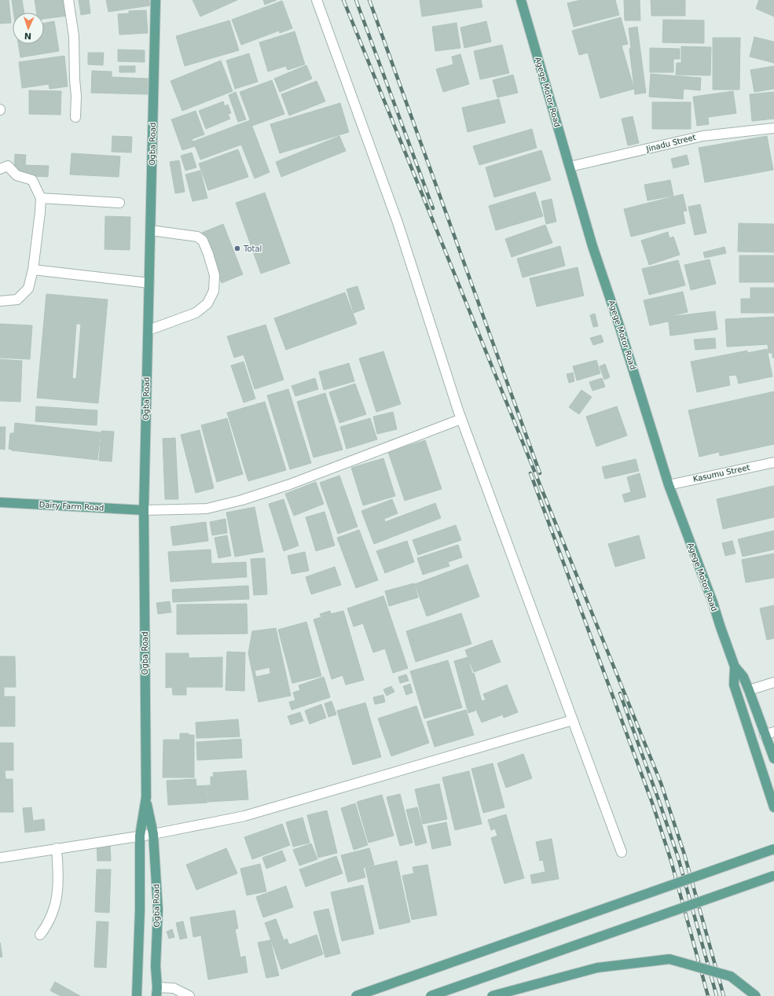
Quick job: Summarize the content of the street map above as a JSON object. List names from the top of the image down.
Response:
{
  "streets": {
    "main road": ["Agege Motor Road", "Ogba Road", "Dairy Farm Road"],
    "street": ["Jinadu Street", "Kasumu Street"]
  },
  "crossings": [
    ["Agege Motor Road", "Jinadu Street"],
    ["Agege Motor Road", "Kasumu Street"],
    ["Ogba Road", "Dairy Farm Road"]
  ],
  "places": ["Total"],
  "north": "bottom"
}
